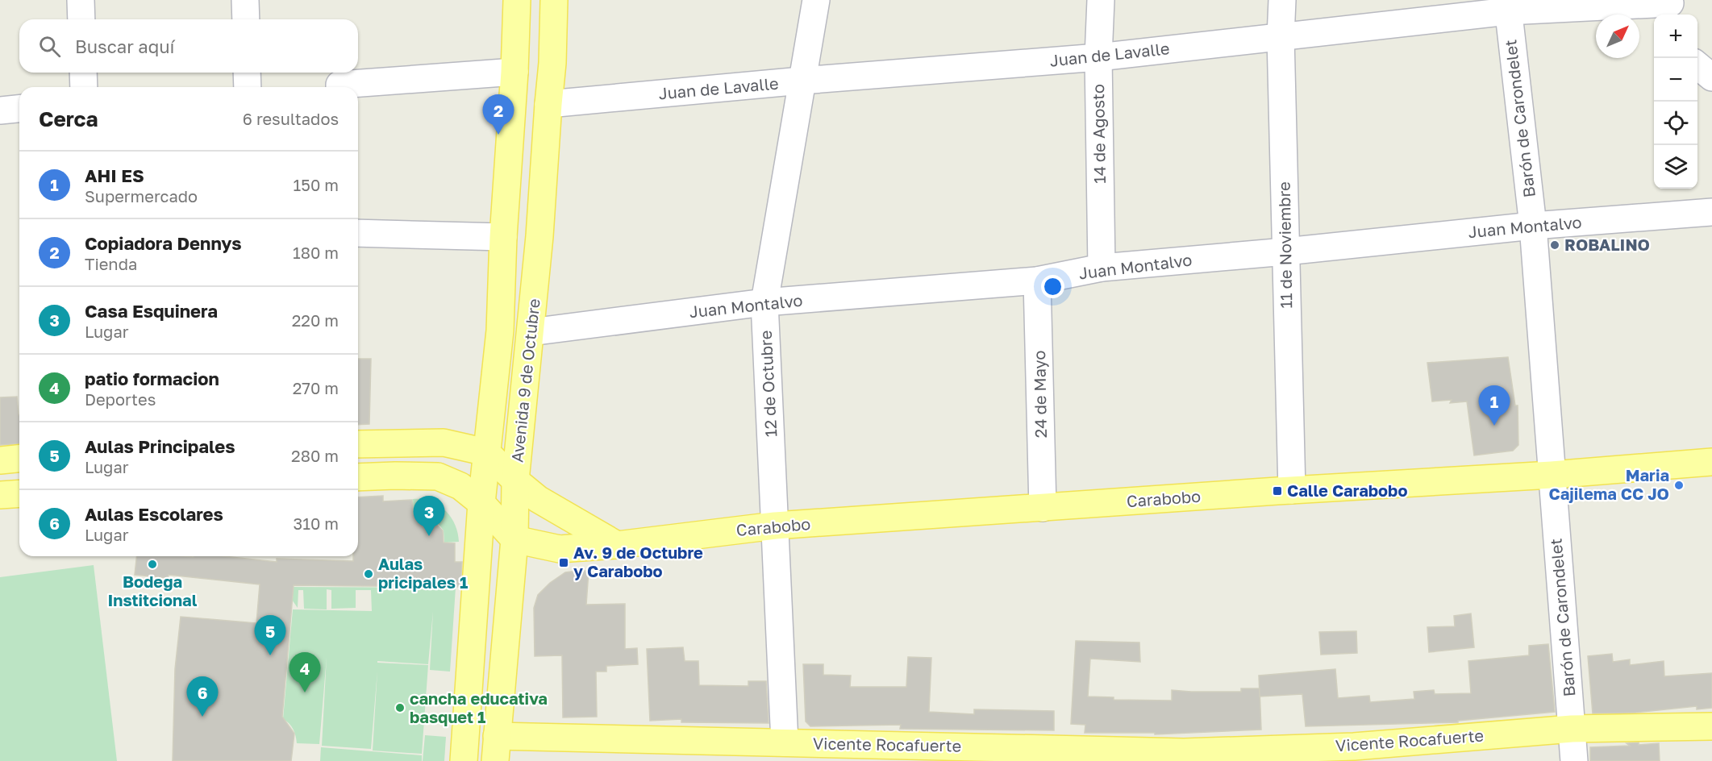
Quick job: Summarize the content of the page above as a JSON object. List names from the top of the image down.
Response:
{
  "streets": {
    "main road": ["Avenida 9 de Octubre", "Carabobo", "Vicente Rocafuerte"],
    "street": [
      "Juan de Lavalle",
      "Barón de Carondelet",
      "14 de Agosto",
      "Juan Montalvo",
      "11 de Noviembre",
      "12 de Octubre",
      "24 de Mayo"
    ]
  },
  "crossings": [
    ["Juan de Lavalle", "Barón de Carondelet"],
    ["Juan de Lavalle", "14 de Agosto"],
    ["Juan de Lavalle", "11 de Noviembre"],
    ["Juan de Lavalle", "Avenida 9 de Octubre"],
    ["Juan de Lavalle", "12 de Octubre"],
    ["Barón de Carondelet", "Juan Montalvo"],
    ["Barón de Carondelet", "Carabobo"],
    ["Barón de Carondelet", "Vicente Rocafuerte"],
    ["14 de Agosto", "Juan Montalvo"],
    ["Juan Montalvo", "11 de Noviembre"],
    ["Juan Montalvo", "Avenida 9 de Octubre"],
    ["Juan Montalvo", "12 de Octubre"],
    ["Juan Montalvo", "24 de Mayo"],
    ["11 de Noviembre", "Carabobo"],
    ["Avenida 9 de Octubre", "Carabobo"],
    ["Avenida 9 de Octubre", "Vicente Rocafuerte"],
    ["12 de Octubre", "Carabobo"],
    ["12 de Octubre", "Vicente Rocafuerte"],
    ["24 de Mayo", "Carabobo"]
  ],
  "places": {
    "other": [
      "ROBALINO",
      "Maria Cajilema CC JO",
      "Bodega Institcional",
      "Aulas pricipales 1",
      "cancha educativa basquet 1"
    ],
    "transit": ["Calle Carabobo", "Av. 9 de Octubre y Carabobo"]
  },
  "north": "top right",
  "page": {
    "map_buttons": ["+", "−"],
    "search": "Buscar aquí",
    "heading": ["Cerca", "6 resultados"],
    "pins": [
      "2",
      "1",
      "3",
      "5",
      "4",
      "6"
    ],
    "list": [
      {
        "mark": "1",
        "name": "AHI ES",
        "note": "Supermercado",
        "value": "150 m"
      },
      {
        "mark": "2",
        "name": "Copiadora Dennys",
        "note": "Tienda",
        "value": "180 m"
      },
      {
        "mark": "3",
        "name": "Casa Esquinera",
        "note": "Lugar",
        "value": "220 m"
      },
      {
        "mark": "4",
        "name": "patio formacion",
        "note": "Deportes",
        "value": "270 m"
      },
      {
        "mark": "5",
        "name": "Aulas Principales",
        "note": "Lugar",
        "value": "280 m"
      },
      {
        "mark": "6",
        "name": "Aulas Escolares",
        "note": "Lugar",
        "value": "310 m"
      }
    ]
  }
}
